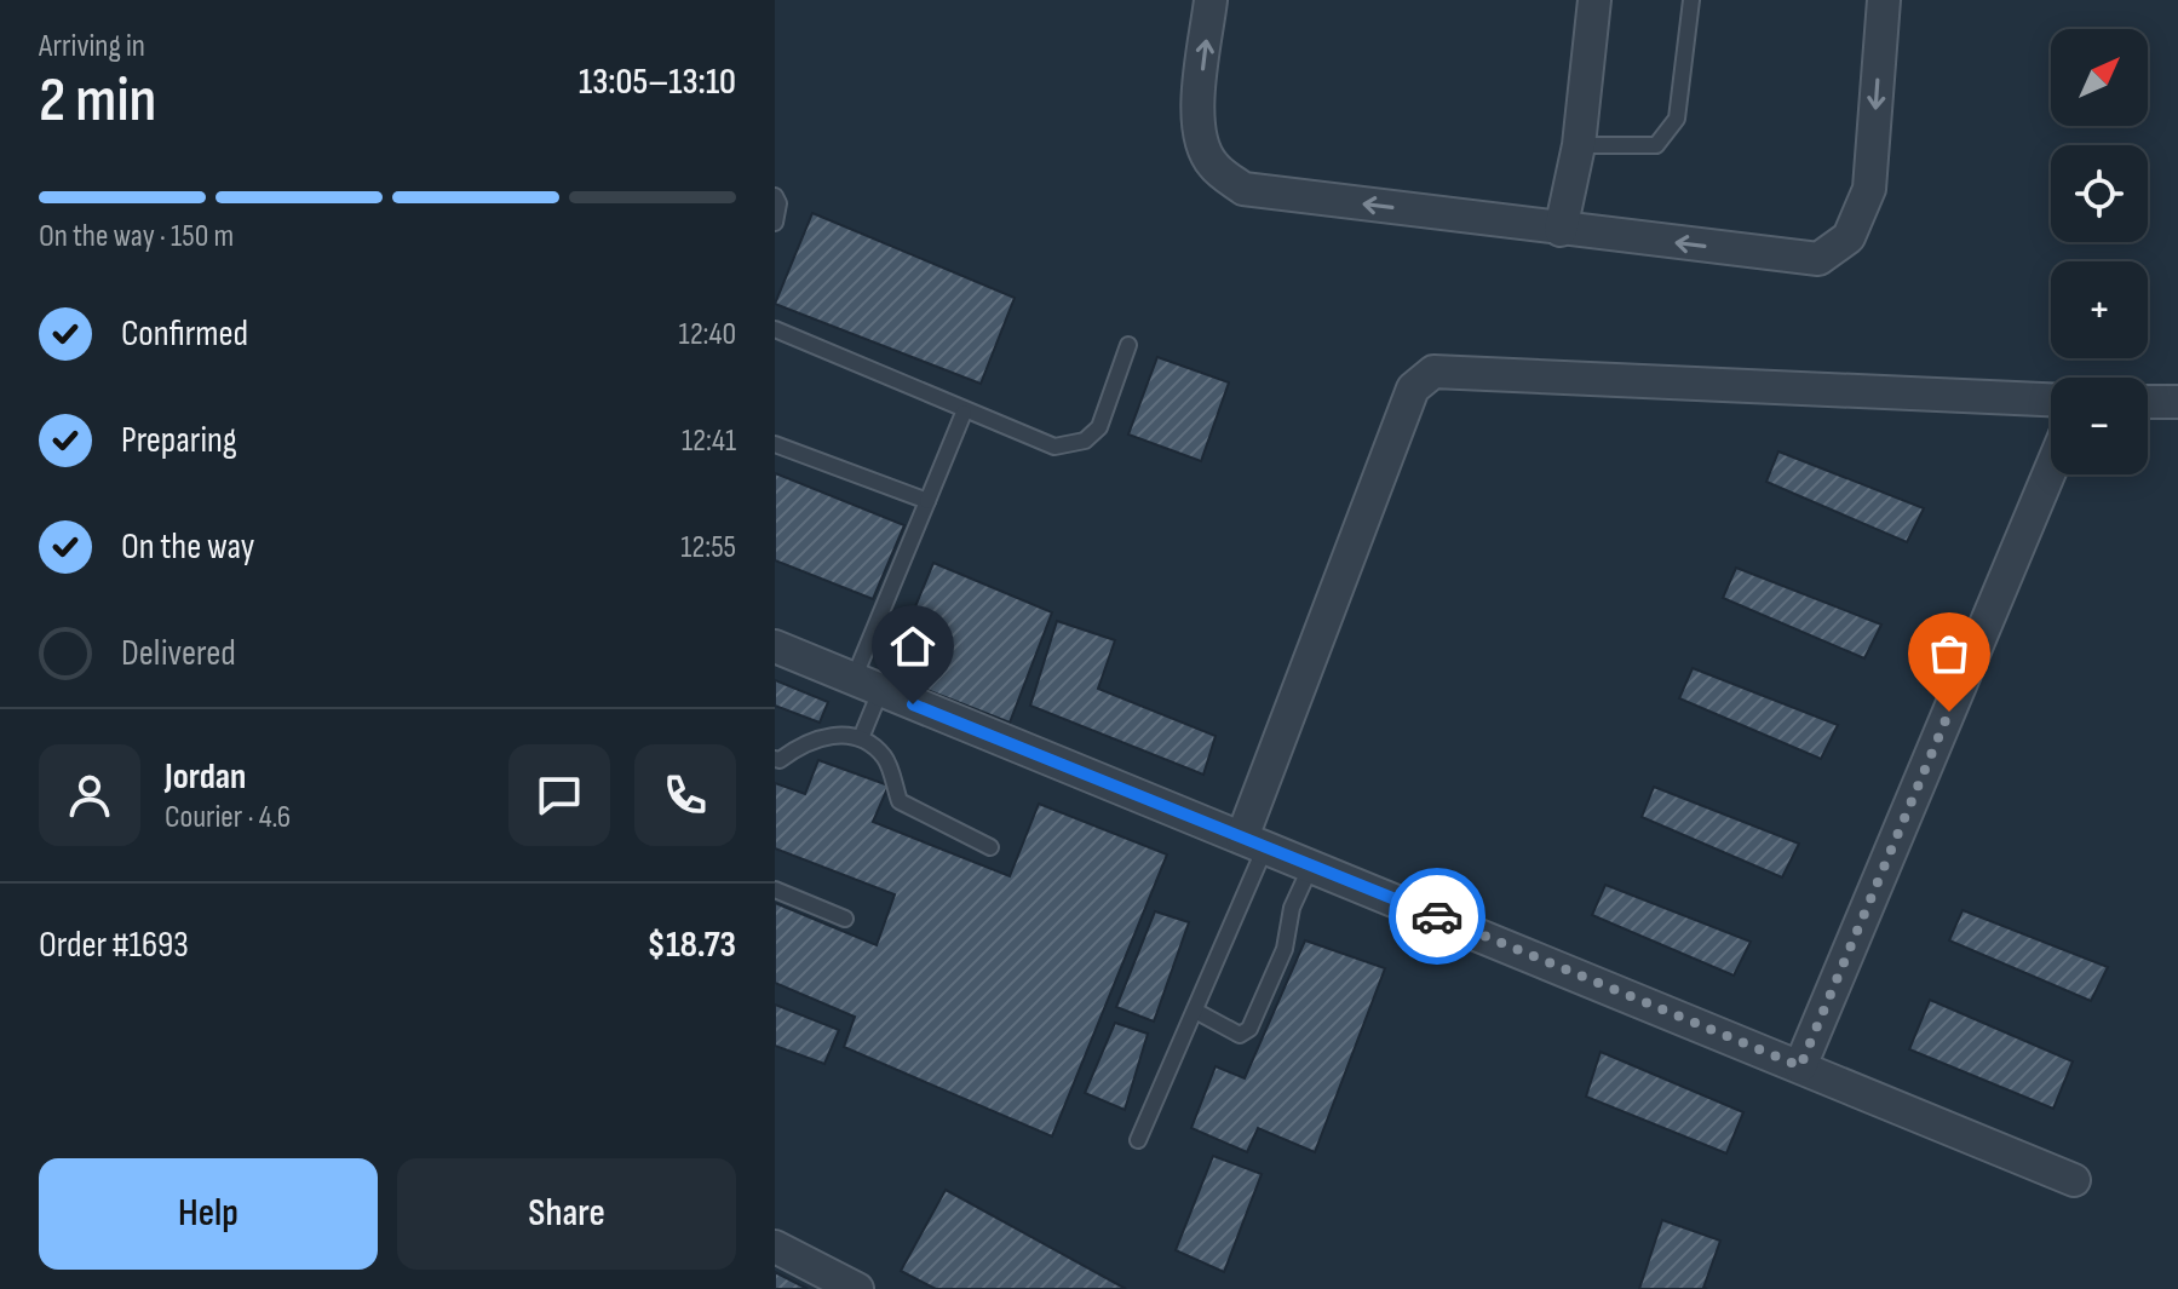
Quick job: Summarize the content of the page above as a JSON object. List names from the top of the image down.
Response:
{
  "north": "top right",
  "page": {
    "heading": ["2 min", "Arriving in", "13:05–13:10"],
    "panel": [
      "Jordan",
      "Courier · 4.6",
      "Order #1693",
      "$18.73"
    ],
    "map_buttons": ["+", "−"],
    "bar": "On the way · 150 m",
    "list": [
      ["Confirmed", "12:40"],
      ["Preparing", "12:41"],
      ["On the way", "12:55"],
      "Delivered"
    ],
    "buttons": ["Help", "Share"]
  }
}
